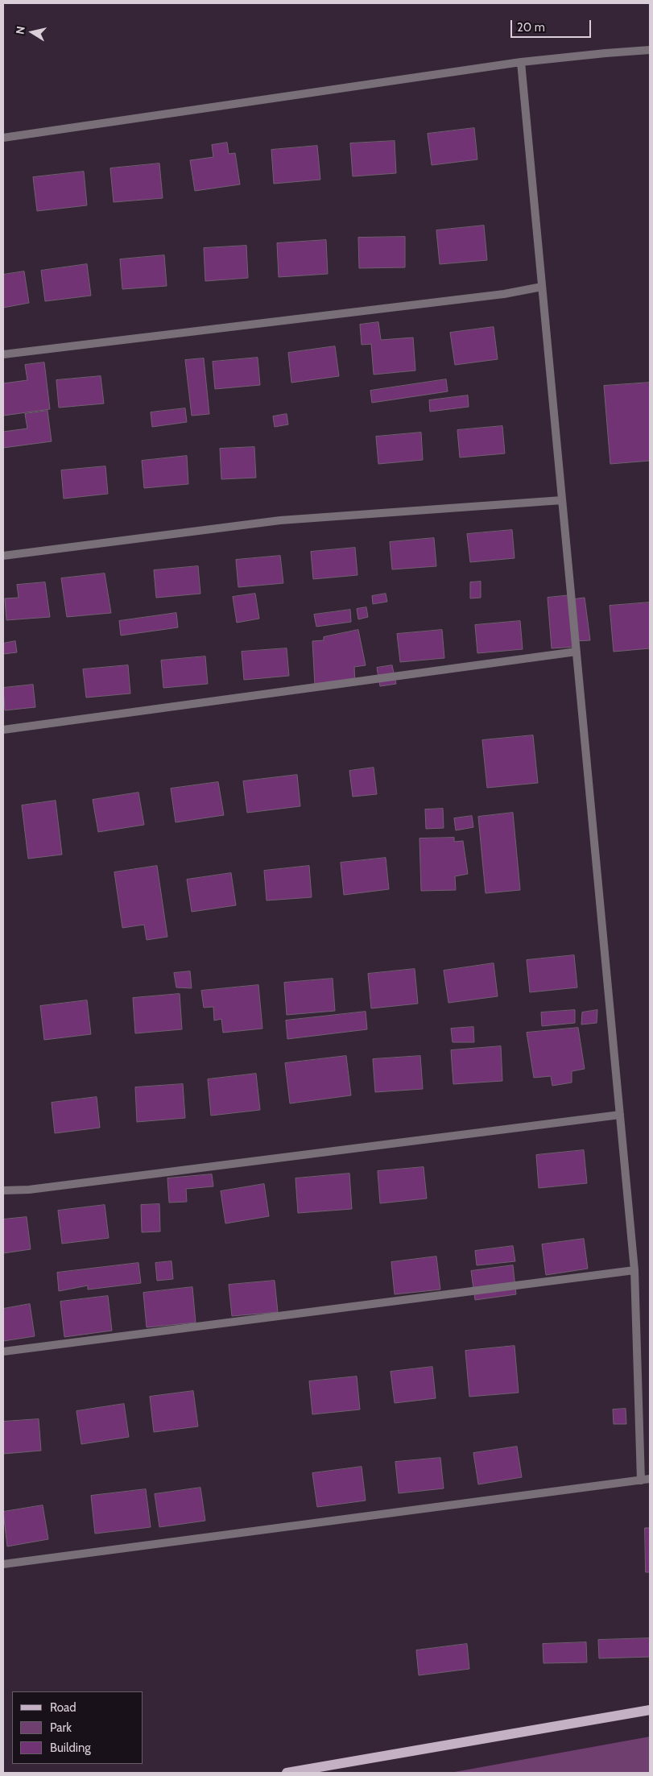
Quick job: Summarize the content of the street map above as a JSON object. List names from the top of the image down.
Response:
{
  "legend": ["Road", "Park", "Building"],
  "scale_bar": "20 m",
  "north": "left"
}
